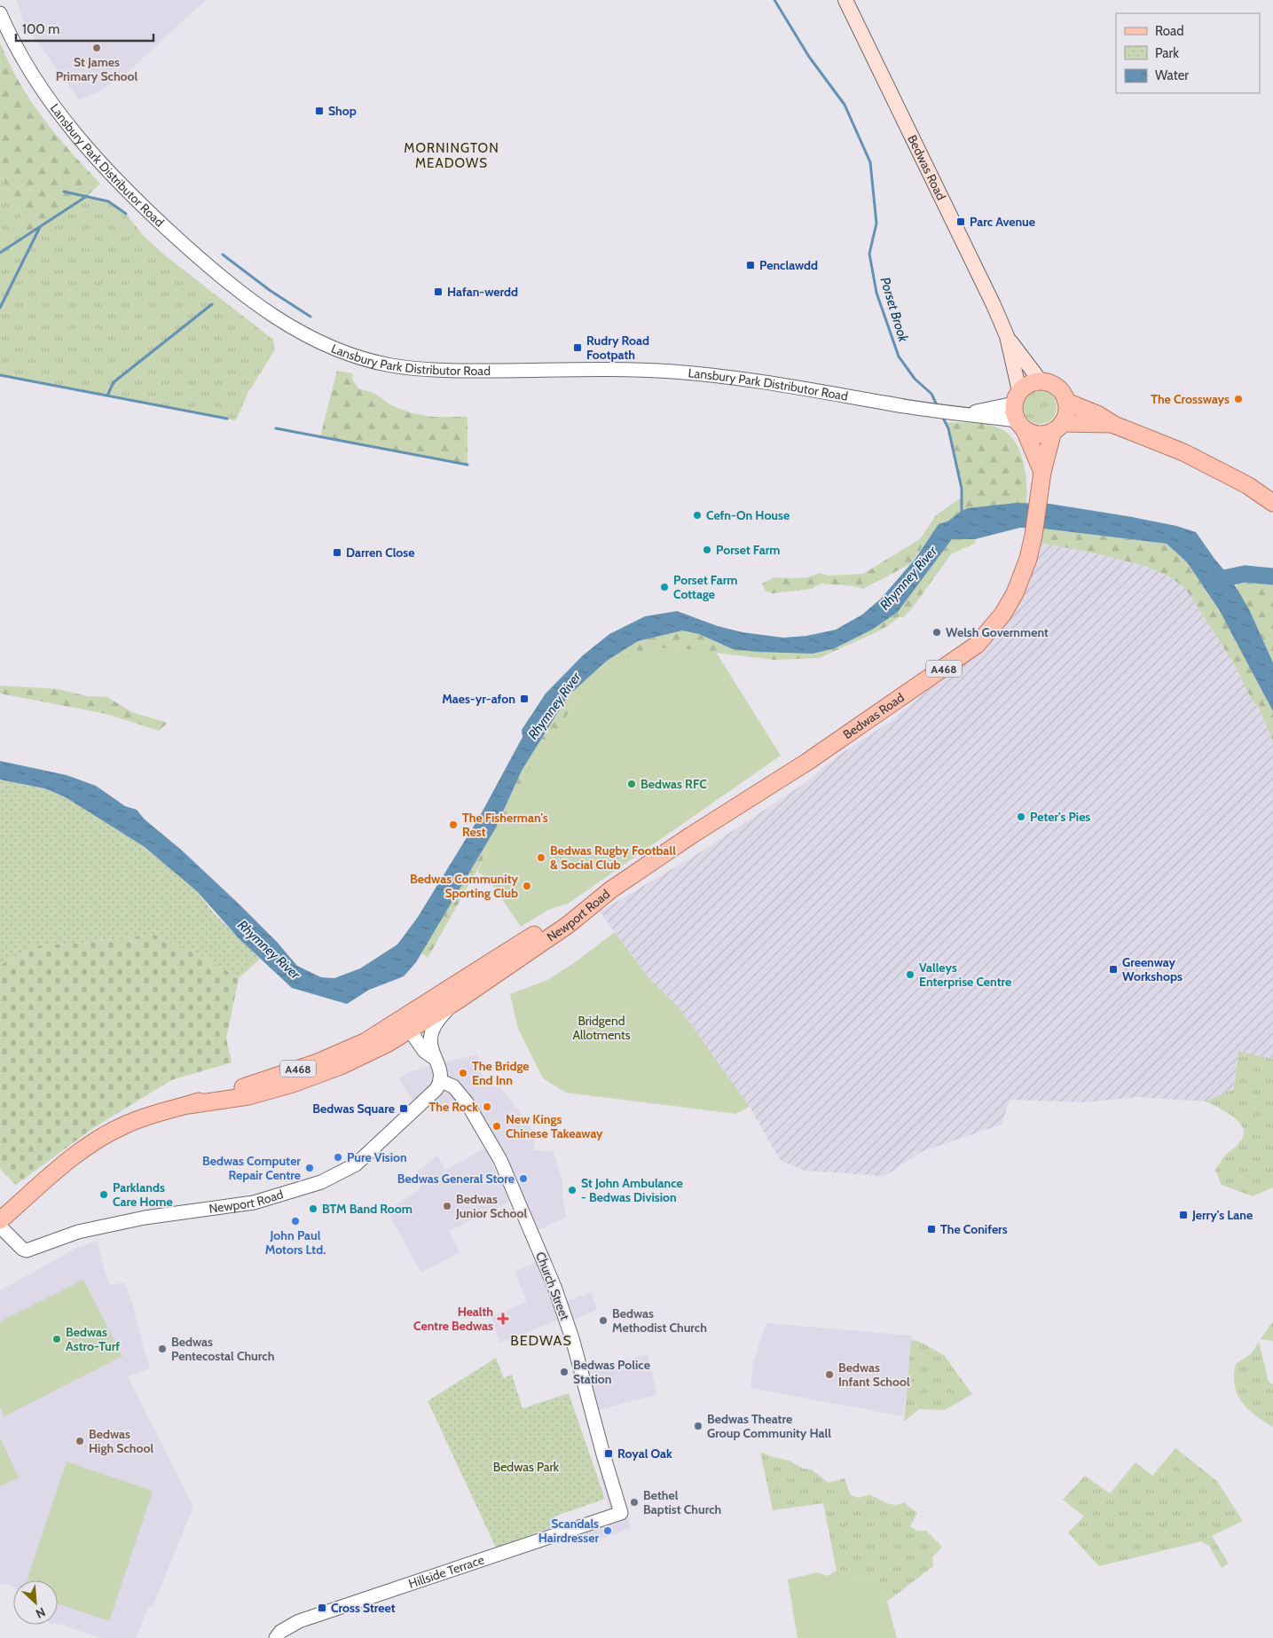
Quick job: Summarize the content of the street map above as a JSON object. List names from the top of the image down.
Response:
{
  "streets": {
    "main road": ["Bedwas Road", "A468", "Newport Road"],
    "street": ["Lansbury Park Distributor Road", "Church Street", "Hillside Terrace"]
  },
  "crossings": [
    ["Lansbury Park Distributor Road", "Bedwas Road"],
    ["Lansbury Park Distributor Road", "A468"],
    ["Bedwas Road", "A468"],
    ["Bedwas Road", "Newport Road"],
    ["Newport Road", "Church Street"],
    ["Church Street", "Hillside Terrace"]
  ],
  "districts": ["MORNINGTON MEADOWS", "BEDWAS"],
  "water": ["Porset Brook", "Rhymney River"],
  "parks": ["Bridgend Allotments", "Bedwas Park"],
  "places": {
    "other": [
      "St James Primary School",
      "The Crossways",
      "Cefn-On House",
      "Porset Farm",
      "Porset Farm Cottage",
      "Welsh Government",
      "Bedwas RFC",
      "Peter's Pies",
      "The Fisherman's Rest",
      "Bedwas Rugby Football & Social Club",
      "Bedwas Community Sporting Club",
      "Valleys Enterprise Centre",
      "The Bridge End Inn",
      "The Rock",
      "New Kings Chinese Takeaway",
      "Pure Vision",
      "Bedwas Computer Repair Centre",
      "Bedwas General Store",
      "St John Ambulance - Bedwas Division",
      "Parklands Care Home",
      "Bedwas Junior School",
      "BTM Band Room",
      "John Paul Motors Ltd.",
      "Bedwas Methodist Church",
      "Bedwas Astro-Turf",
      "Bedwas Pentecostal Church",
      "Bedwas Police Station",
      "Bedwas Infant School",
      "Bedwas Theatre Group Community Hall",
      "Bedwas High School",
      "Bethel Baptist Church",
      "Scandals Hairdresser"
    ],
    "transit": [
      "Shop",
      "Parc Avenue",
      "Penclawdd",
      "Hafan-werdd",
      "Rudry Road Footpath",
      "Darren Close",
      "Maes-yr-afon",
      "Greenway Workshops",
      "Bedwas Square",
      "Jerry's Lane",
      "The Conifers",
      "Royal Oak",
      "Cross Street"
    ],
    "health": ["Health Centre Bedwas"]
  },
  "legend": ["Road", "Park", "Water"],
  "scale_bar": "100 m",
  "north": "bottom right"
}
